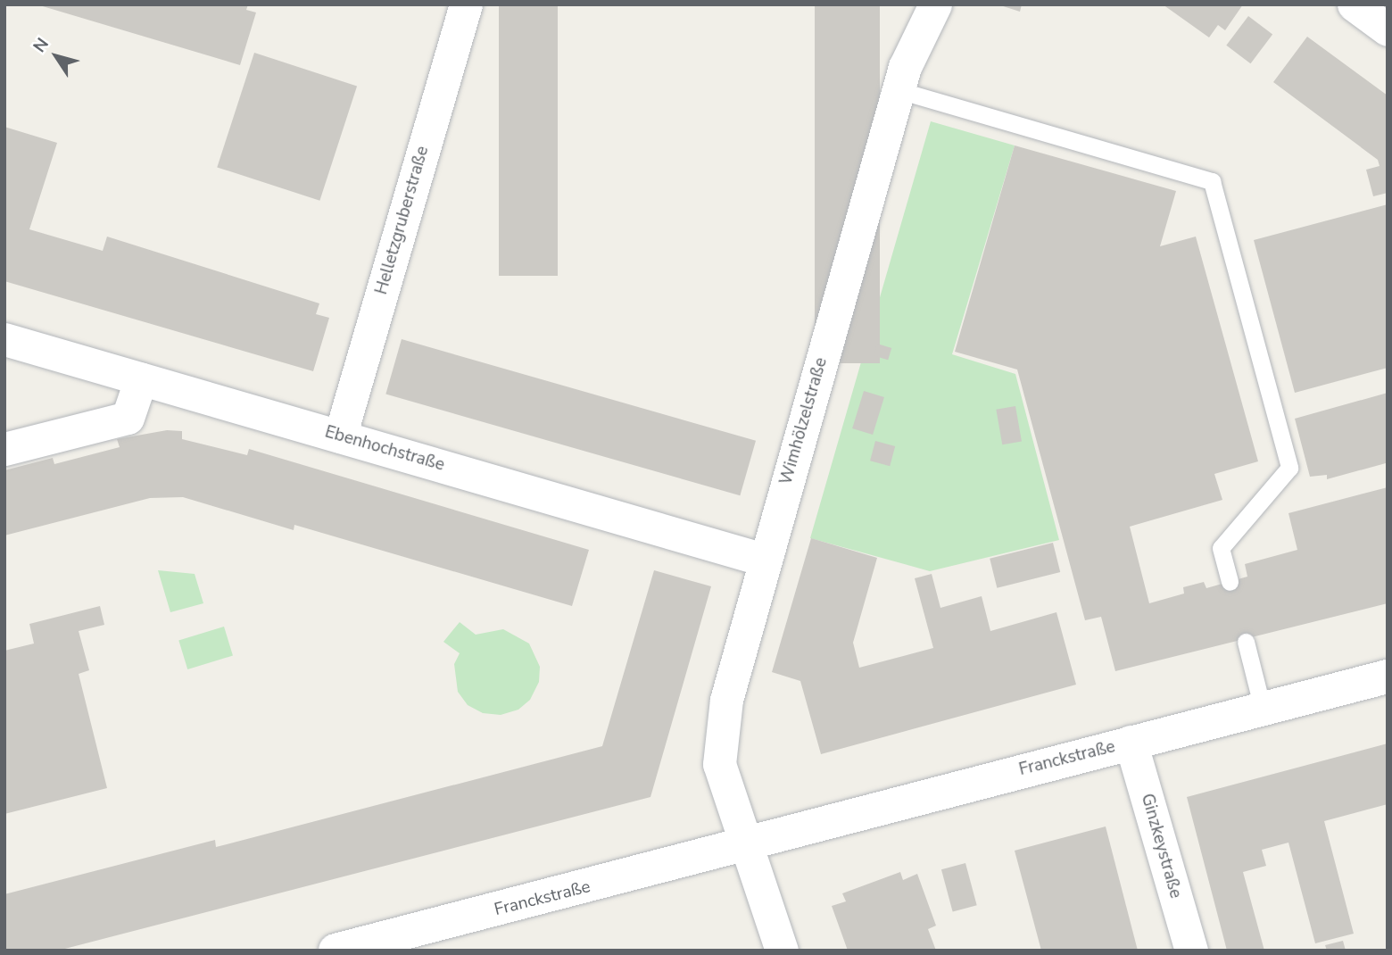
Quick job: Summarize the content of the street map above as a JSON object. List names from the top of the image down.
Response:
{
  "streets": {
    "main road": ["Franckstraße"],
    "street": [
      "Helletzgruberstraße",
      "Wimhölzelstraße",
      "Ebenhochstraße",
      "Ginzkeystraße"
    ]
  },
  "crossings": [
    ["Helletzgruberstraße", "Ebenhochstraße"],
    ["Wimhölzelstraße", "Ebenhochstraße"],
    ["Wimhölzelstraße", "Franckstraße"],
    ["Franckstraße", "Ginzkeystraße"]
  ],
  "north": "top left"
}
